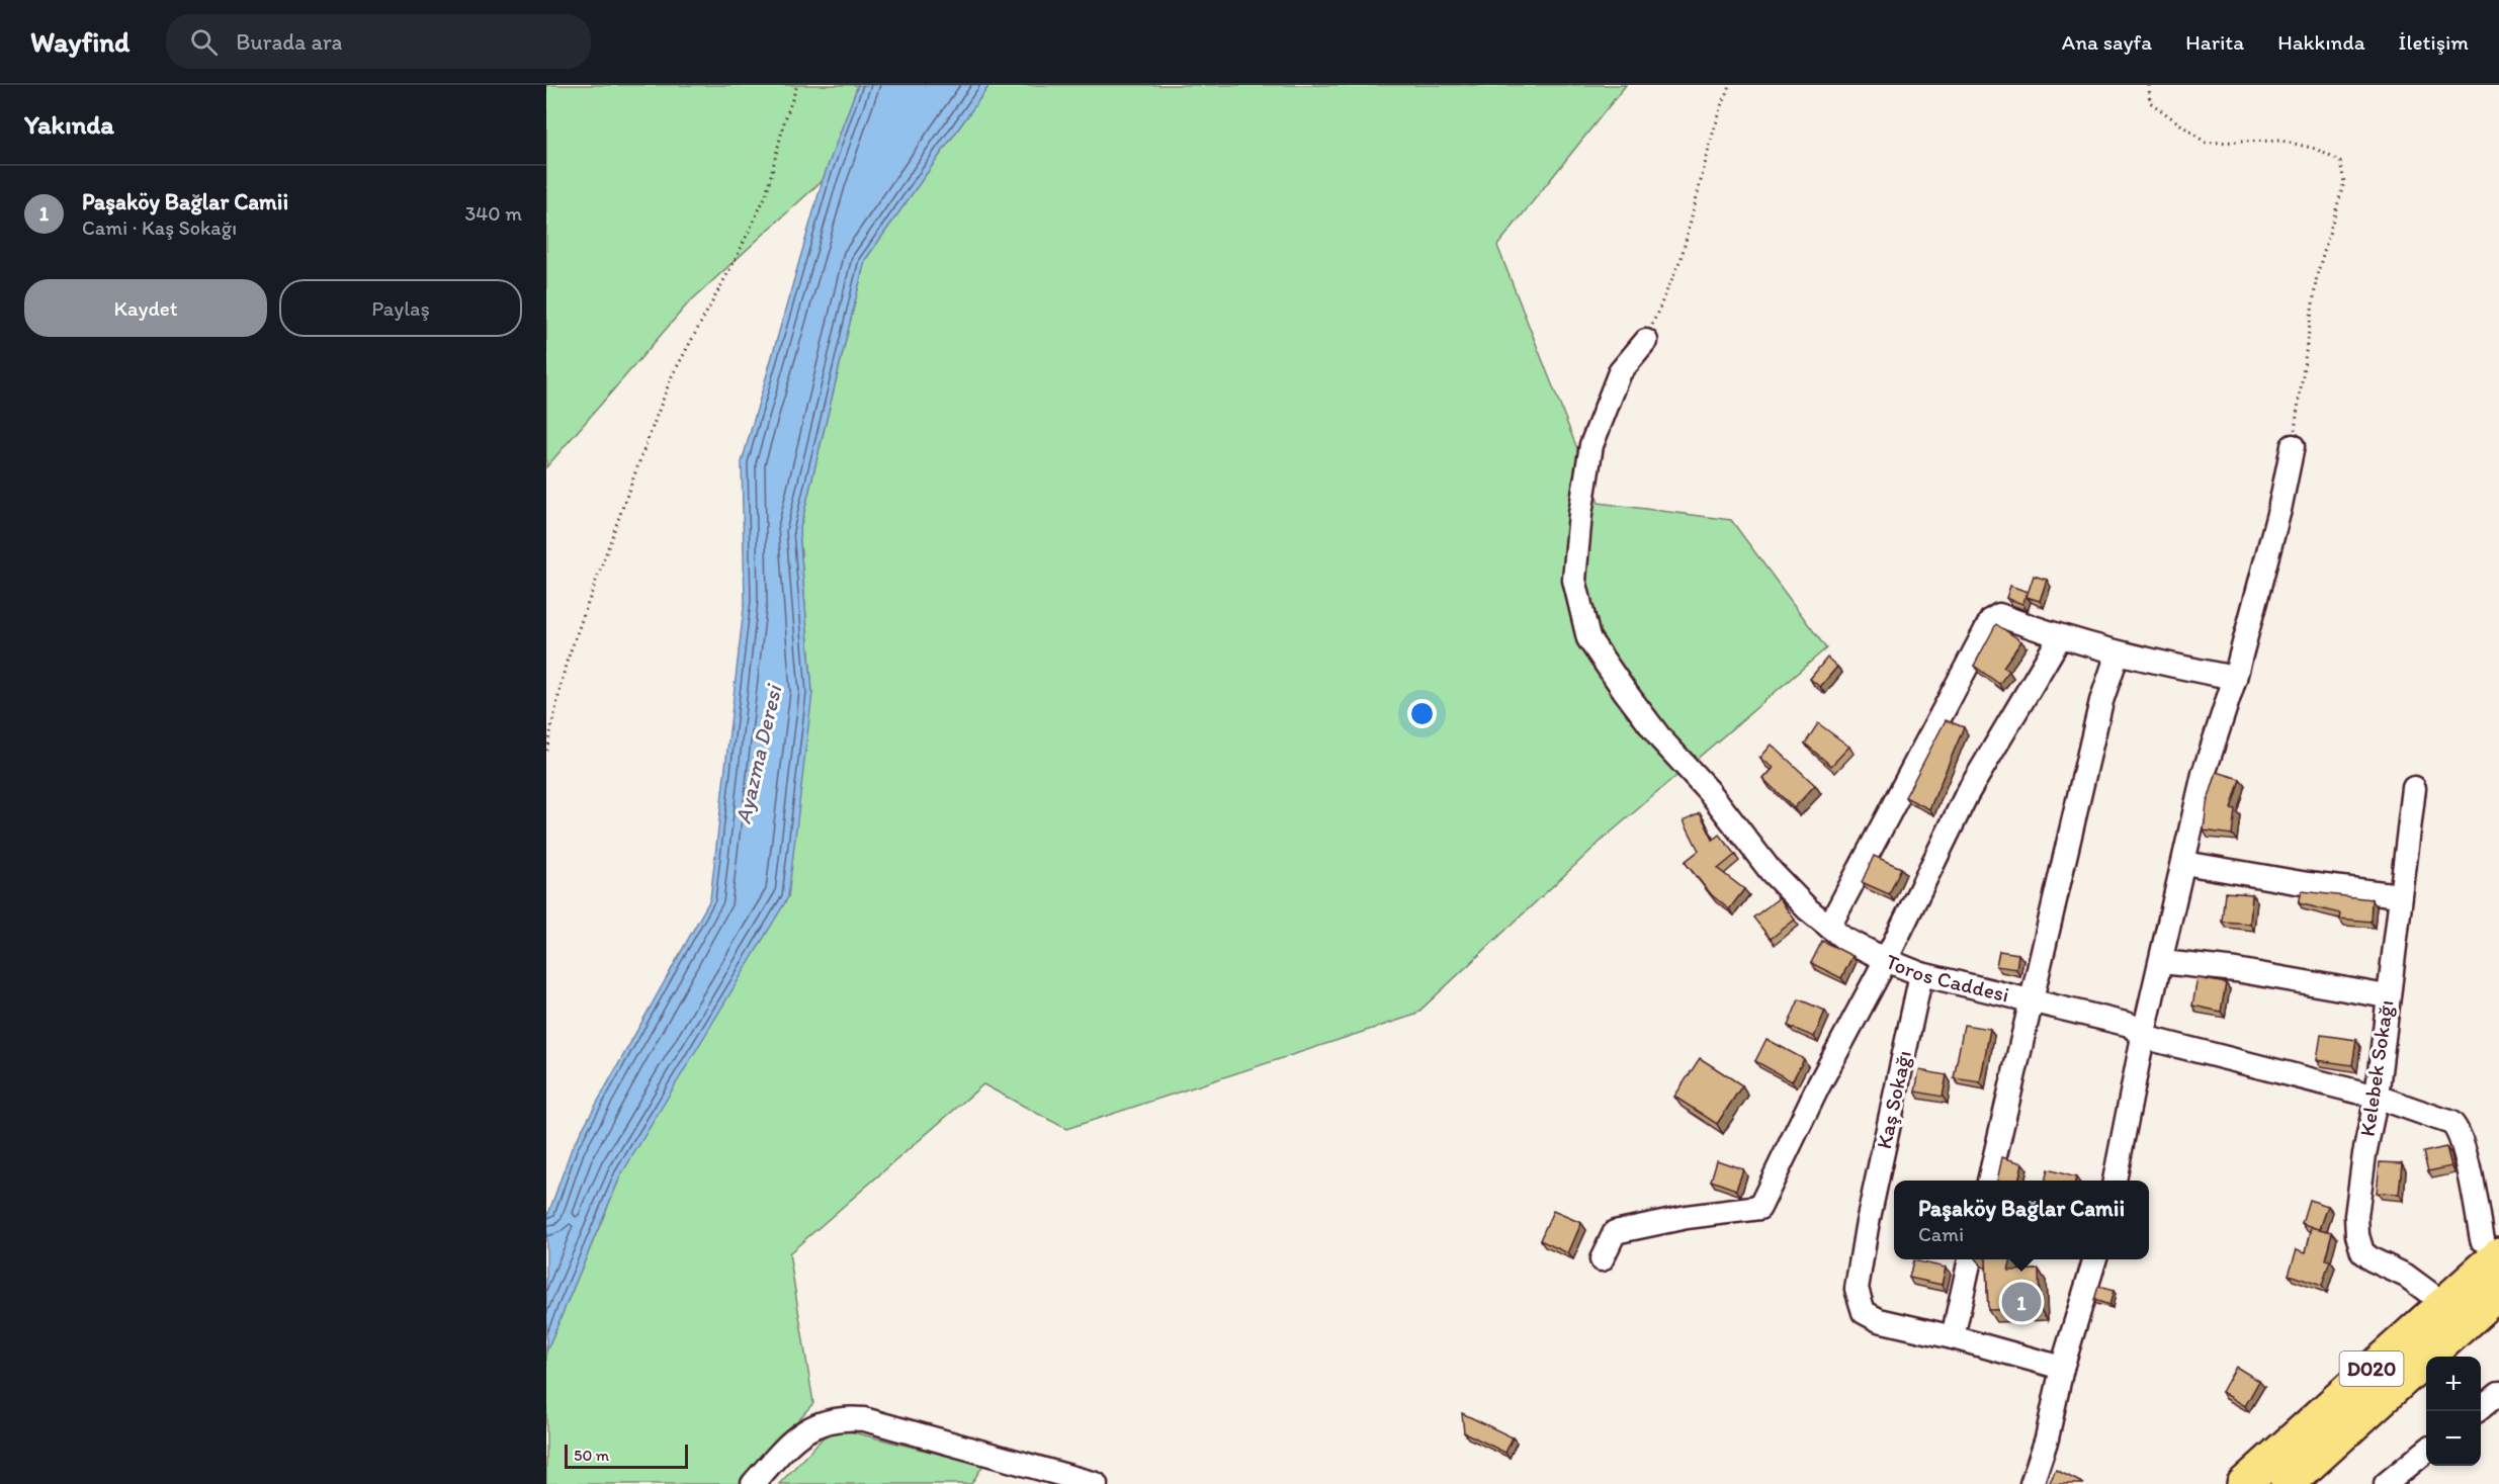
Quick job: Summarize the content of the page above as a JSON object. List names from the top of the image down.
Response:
{
  "streets": {
    "highway": ["D020"],
    "street": ["Toros Caddesi", "Kelebek Sokağı", "Kaş Sokağı"]
  },
  "crossings": [
    ["Toros Caddesi", "Kelebek Sokağı"],
    ["Toros Caddesi", "Kaş Sokağı"],
    ["Toros Caddesi", "D020"],
    ["Kelebek Sokağı", "D020"]
  ],
  "water": ["Ayazma Deresi"],
  "scale_bar": "50 m",
  "page": {
    "header": "Wayfind",
    "search": "Burada ara",
    "nav": [
      "Ana sayfa",
      "Harita",
      "Hakkında",
      "İletişim"
    ],
    "heading": "Yakında",
    "list": [
      {
        "mark": "1",
        "name": "Paşaköy Bağlar Camii",
        "note": "Cami · Kaş Sokağı",
        "value": "340 m"
      }
    ],
    "buttons": ["Kaydet", "Paylaş"],
    "popup": ["Paşaköy Bağlar Camii", "Cami"],
    "pins": "1",
    "map_buttons": ["+", "−"],
    "scale": "50 m"
  }
}
